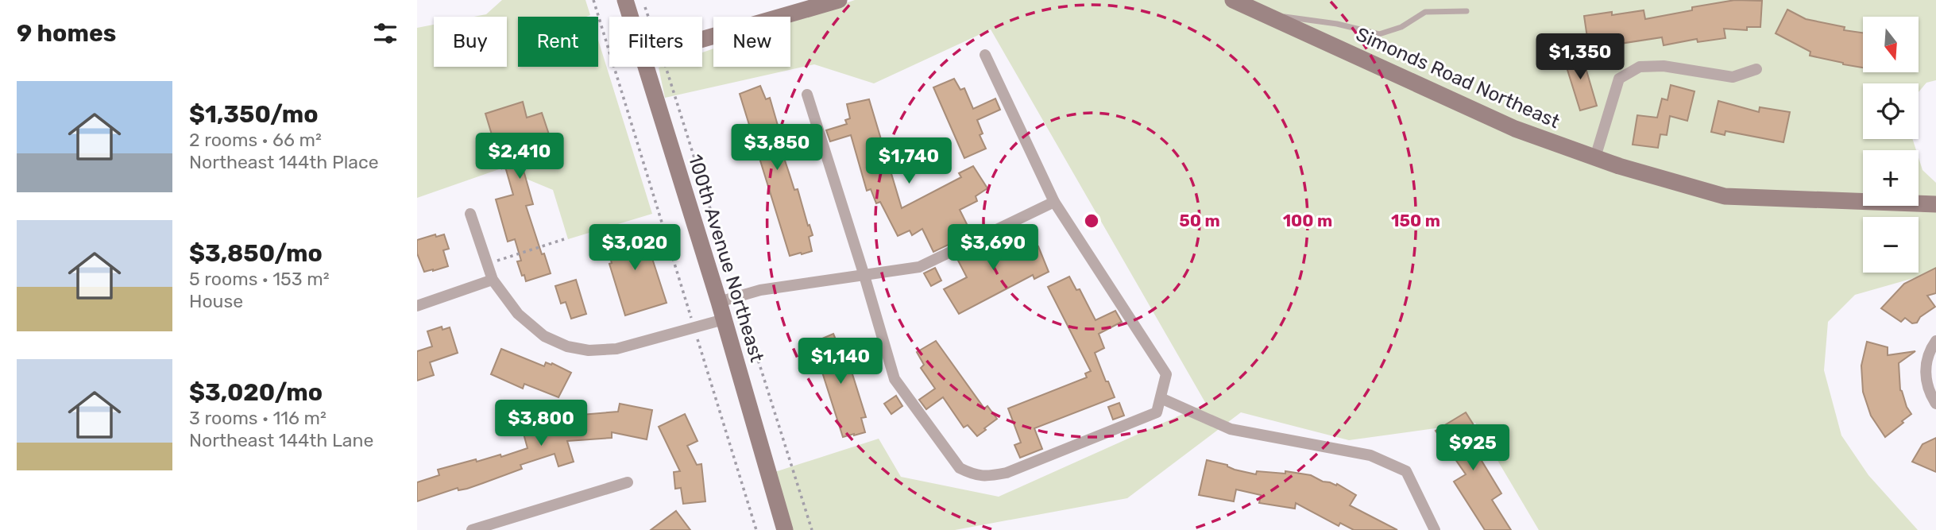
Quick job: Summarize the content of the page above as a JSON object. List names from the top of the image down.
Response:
{
  "streets": {
    "main road": ["Simonds Road Northeast", "100th Avenue Northeast"]
  },
  "north": "bottom",
  "page": {
    "heading": "9 homes",
    "map_buttons": ["+", "−"],
    "chip": [
      "Buy",
      "Rent",
      "Filters",
      "New"
    ],
    "price": [
      "$1,350",
      "$3,850",
      "$2,410",
      "$1,740",
      "$3,020",
      "$3,690",
      "$1,140",
      "$3,800",
      "$925"
    ],
    "list": [
      {
        "name": "$1,350/mo",
        "note": "2 rooms · 66 m² · Northeast 144th Place"
      },
      {
        "name": "$3,850/mo",
        "note": "5 rooms · 153 m² · House"
      },
      {
        "name": "$3,020/mo",
        "note": "3 rooms · 116 m² · Northeast 144th Lane"
      }
    ]
  },
  "rings": ["50 m", "100 m", "150 m"]
}
